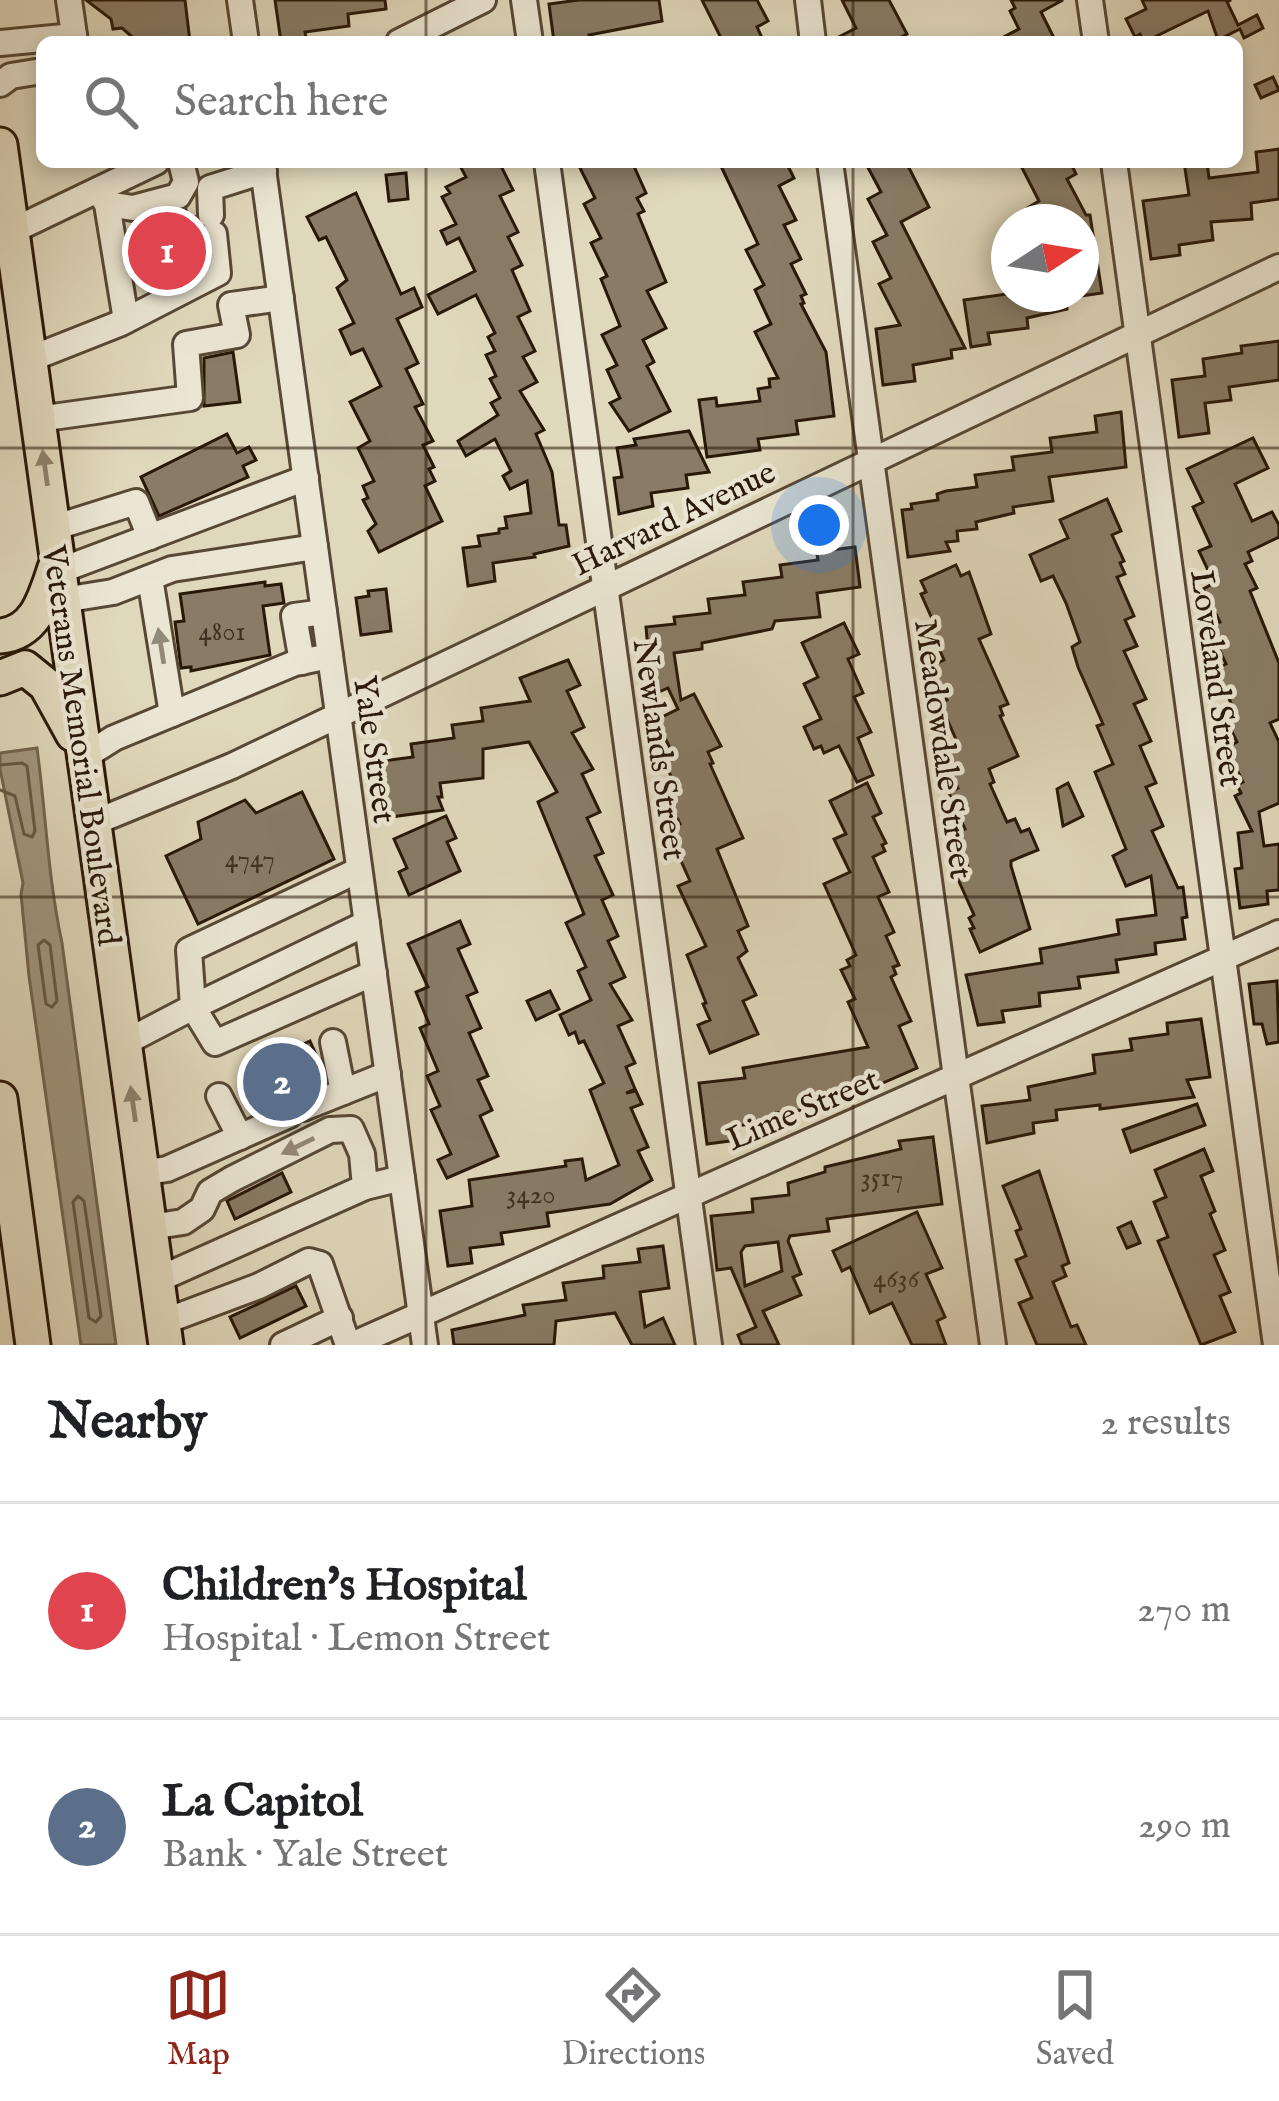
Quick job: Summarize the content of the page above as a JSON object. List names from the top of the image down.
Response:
{
  "streets": {
    "main road": ["Veterans Memorial Boulevard"],
    "street": [
      "Harvard Avenue",
      "Loveland Street",
      "Yale Street",
      "Newlands Street",
      "Meadowdale Street",
      "Lime Street"
    ]
  },
  "crossings": [
    ["Harvard Avenue", "Loveland Street"],
    ["Harvard Avenue", "Veterans Memorial Boulevard"],
    ["Harvard Avenue", "Yale Street"],
    ["Harvard Avenue", "Newlands Street"],
    ["Harvard Avenue", "Meadowdale Street"],
    ["Loveland Street", "Lime Street"],
    ["Yale Street", "Lime Street"],
    ["Newlands Street", "Lime Street"],
    ["Meadowdale Street", "Lime Street"]
  ],
  "house_numbers": [
    "4801",
    "4747",
    "3517",
    "3420",
    "4636"
  ],
  "north": "right",
  "page": {
    "search": "Search here",
    "pins": ["1", "2"],
    "heading": ["Nearby", "2 results"],
    "list": [
      {
        "mark": "1",
        "name": "Children's Hospital",
        "note": "Hospital · Lemon Street",
        "value": "270 m"
      },
      {
        "mark": "2",
        "name": "La Capitol",
        "note": "Bank · Yale Street",
        "value": "290 m"
      }
    ],
    "nav": ["Map", "Directions", "Saved"]
  }
}
